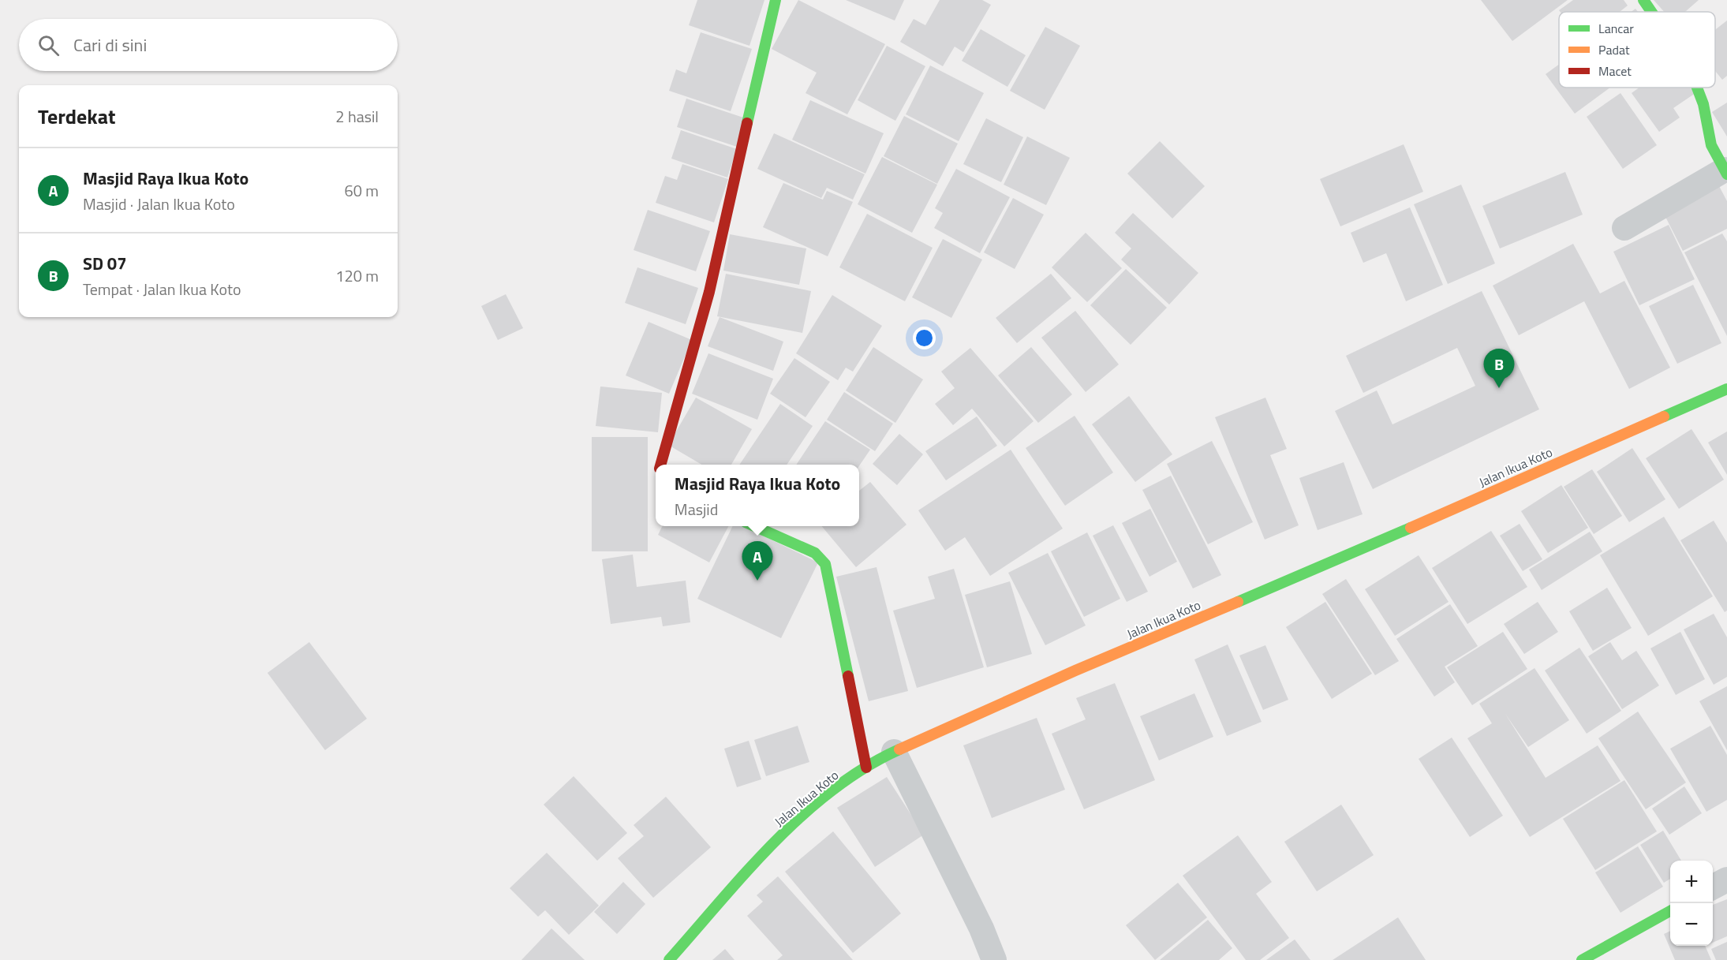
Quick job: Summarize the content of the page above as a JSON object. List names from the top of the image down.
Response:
{
  "streets": {
    "street": ["Jalan Ikua Koto"]
  },
  "legend": ["Lancar", "Padat", "Macet"],
  "page": {
    "search": "Cari di sini",
    "heading": ["Terdekat", "2 hasil"],
    "list": [
      {
        "mark": "A",
        "name": "Masjid Raya Ikua Koto",
        "note": "Masjid · Jalan Ikua Koto",
        "value": "60 m"
      },
      {
        "mark": "B",
        "name": "SD 07",
        "note": "Tempat · Jalan Ikua Koto",
        "value": "120 m"
      }
    ],
    "pins": ["B", "A"],
    "popup": ["Masjid Raya Ikua Koto", "Masjid"],
    "map_buttons": ["+", "−"]
  }
}
